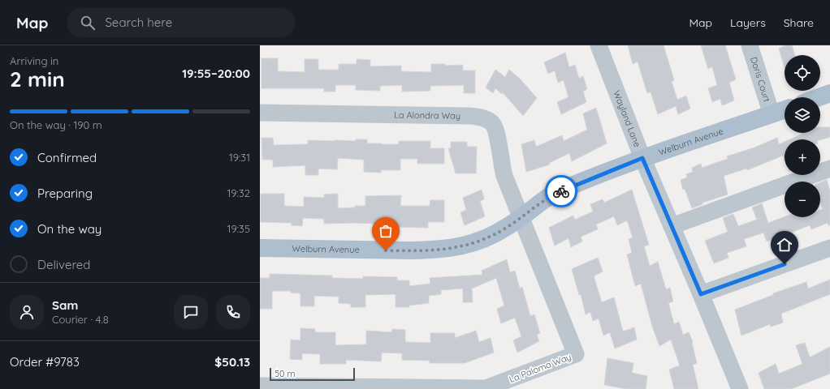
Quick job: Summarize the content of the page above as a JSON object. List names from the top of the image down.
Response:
{
  "streets": {
    "main road": ["Welburn Avenue"],
    "street": [
      "Doris Court",
      "La Alondra Way",
      "Wayland Lane",
      "La Paloma Way"
    ]
  },
  "crossings": [
    ["Doris Court", "Welburn Avenue"],
    ["La Alondra Way", "Welburn Avenue"],
    ["La Alondra Way", "La Paloma Way"],
    ["Wayland Lane", "Welburn Avenue"],
    ["Welburn Avenue", "La Paloma Way"]
  ],
  "scale_bar": "50 m",
  "page": {
    "header": "Map",
    "search": "Search here",
    "nav": ["Map", "Layers", "Share"],
    "heading": ["2 min", "Arriving in", "19:55–20:00"],
    "panel": [
      "Sam",
      "Courier · 4.8",
      "Order #9783",
      "$50.13"
    ],
    "map_buttons": ["+", "−"],
    "bar": "On the way · 190 m",
    "list": [
      ["Confirmed", "19:31"],
      ["Preparing", "19:32"],
      ["On the way", "19:35"],
      "Delivered"
    ],
    "scale": "50 m"
  }
}
